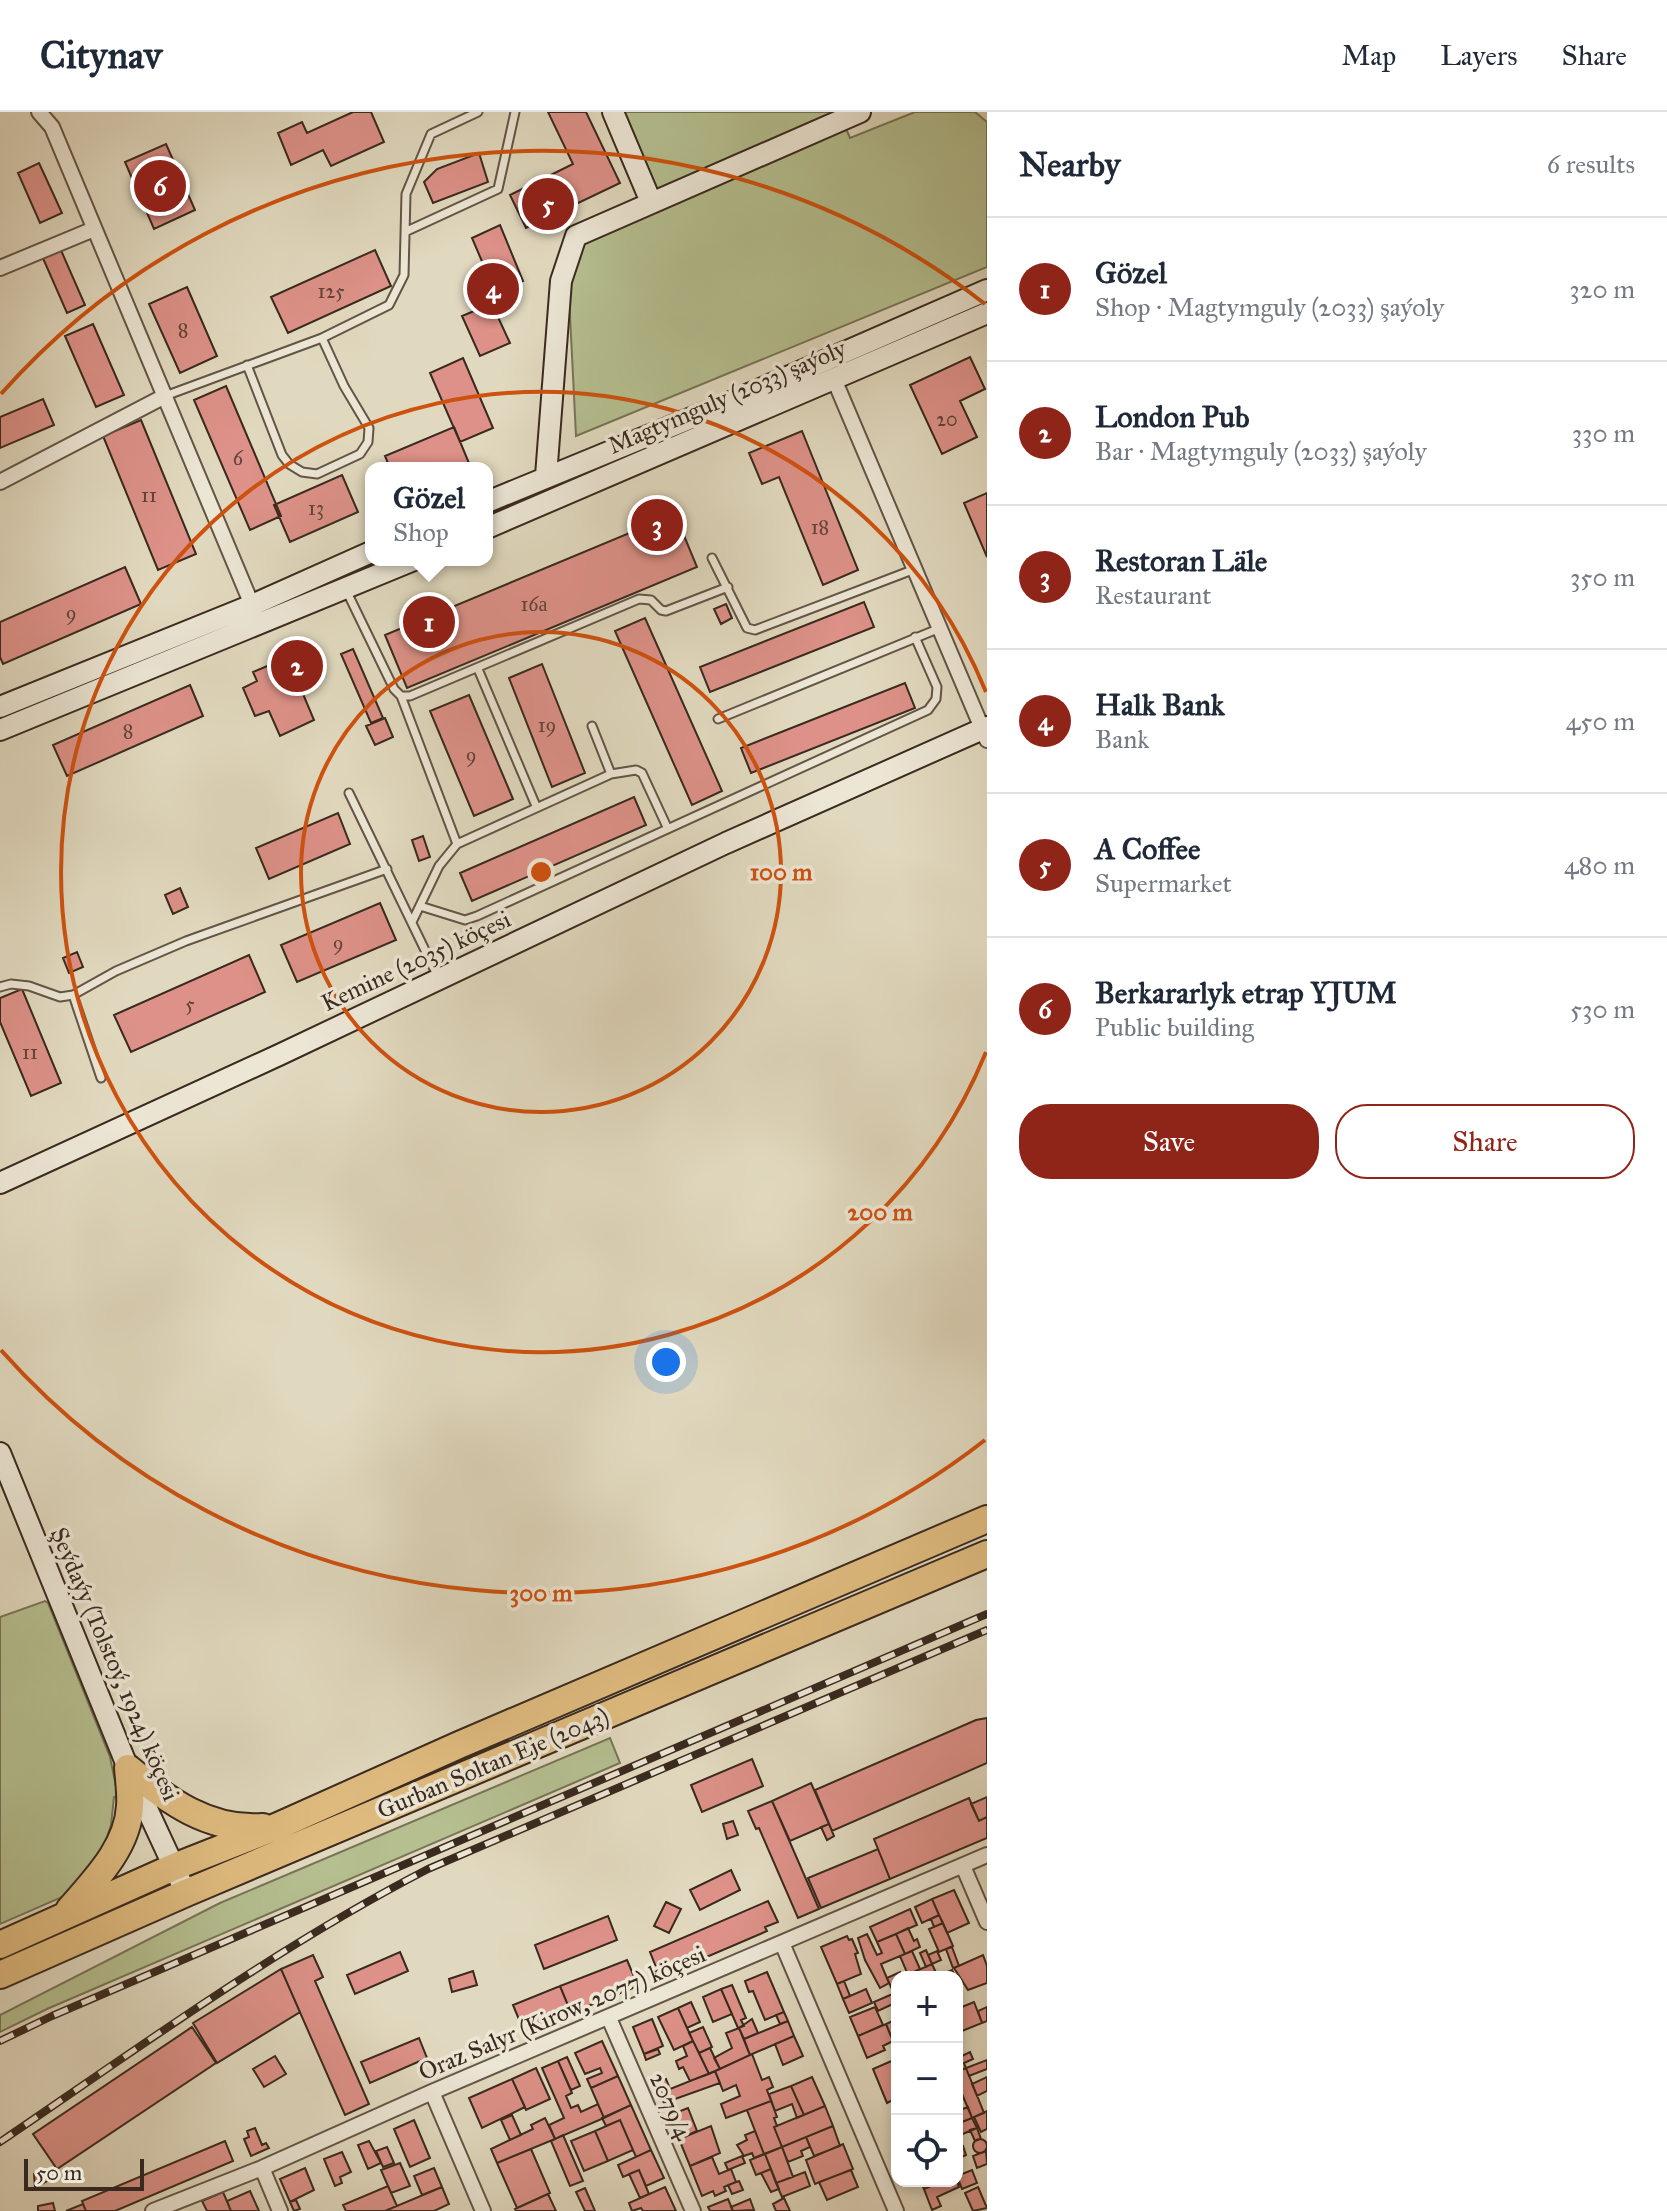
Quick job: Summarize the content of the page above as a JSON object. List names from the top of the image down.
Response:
{
  "streets": {
    "highway": ["Gurban Soltan Eje (2043)"],
    "street": [
      "Magtymguly (2033) şaýoly",
      "Kemine (2035) köçesi",
      "Şeýdaýy (Tolstoý, 1924) köçesi",
      "Oraz Salyr (Kirow, 2077) köçesi",
      "2079/4"
    ]
  },
  "crossings": [
    ["Şeýdaýy (Tolstoý, 1924) köçesi", "Gurban Soltan Eje (2043)"],
    ["Oraz Salyr (Kirow, 2077) köçesi", "2079/4"]
  ],
  "house_numbers": [
    "125",
    "8",
    "20",
    "6",
    "11",
    "13",
    "18",
    "16а",
    "9",
    "19",
    "8",
    "9",
    "9",
    "5",
    "11"
  ],
  "scale_bar": "50 m",
  "page": {
    "header": "Citynav",
    "nav": ["Map", "Layers", "Share"],
    "heading": ["Nearby", "6 results"],
    "pins": [
      "6",
      "5",
      "4",
      "3",
      "1",
      "2"
    ],
    "list": [
      {
        "mark": "1",
        "name": "Gözel",
        "note": "Shop · Magtymguly (2033) şaýoly",
        "value": "320 m"
      },
      {
        "mark": "2",
        "name": "London Pub",
        "note": "Bar · Magtymguly (2033) şaýoly",
        "value": "330 m"
      },
      {
        "mark": "3",
        "name": "Restoran Läle",
        "note": "Restaurant",
        "value": "350 m"
      },
      {
        "mark": "4",
        "name": "Halk Bank",
        "note": "Bank",
        "value": "450 m"
      },
      {
        "mark": "5",
        "name": "A Coffee",
        "note": "Supermarket",
        "value": "480 m"
      },
      {
        "mark": "6",
        "name": "Berkararlyk etrap YJUM",
        "note": "Public building",
        "value": "530 m"
      }
    ],
    "popup": ["Gözel", "Shop"],
    "buttons": ["Save", "Share"],
    "map_buttons": ["+", "−"],
    "scale": "50 m"
  },
  "rings": ["100 m", "200 m", "300 m"]
}
